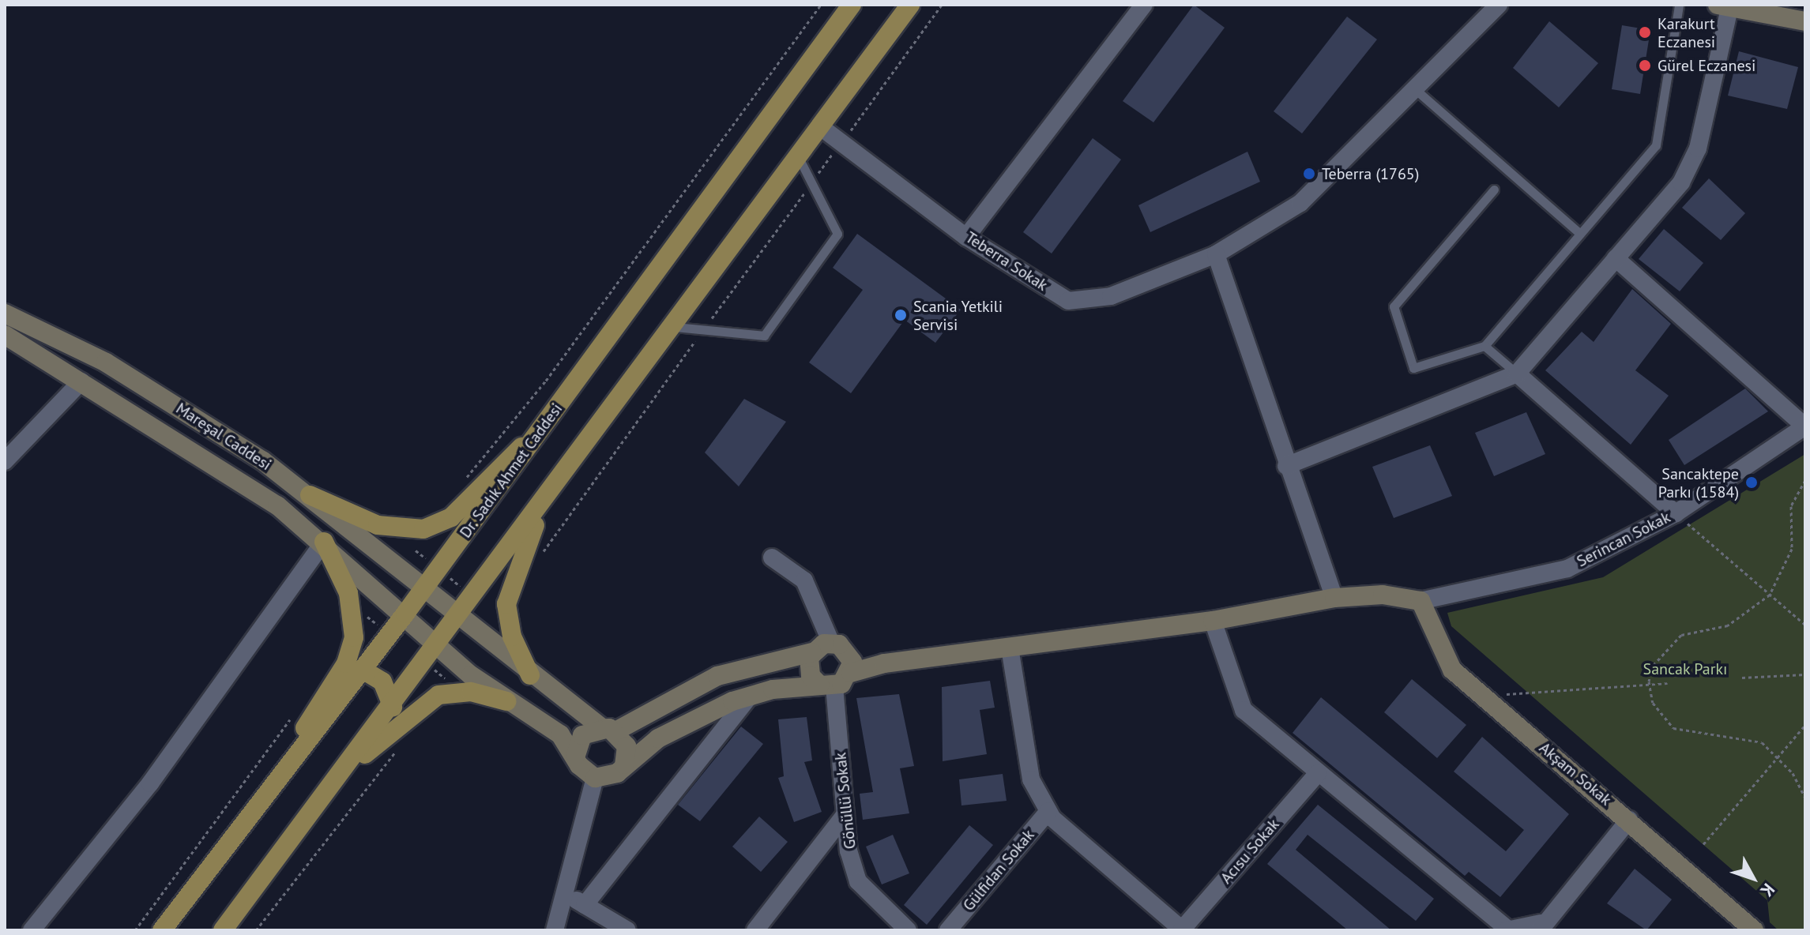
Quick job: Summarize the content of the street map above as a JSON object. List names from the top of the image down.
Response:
{
  "streets": {
    "main road": ["Dr. Sadık Ahmet Caddesi"],
    "street": [
      "Teberra Sokak",
      "Mareşal Caddesi",
      "Serincan Sokak",
      "Akşam Sokak",
      "Gönüllü Sokak",
      "Acısu Sokak",
      "Gülfidan Sokak"
    ]
  },
  "crossings": [
    ["Mareşal Caddesi", "Dr. Sadık Ahmet Caddesi"],
    ["Serincan Sokak", "Akşam Sokak"]
  ],
  "parks": ["Sancak Parkı"],
  "places": [
    "Karakurt Eczanesi",
    "Gürel Eczanesi",
    "Teberra (1765)",
    "Scania Yetkili Servisi",
    "Sancaktepe Parkı (1584)"
  ],
  "north": "bottom right"
}
